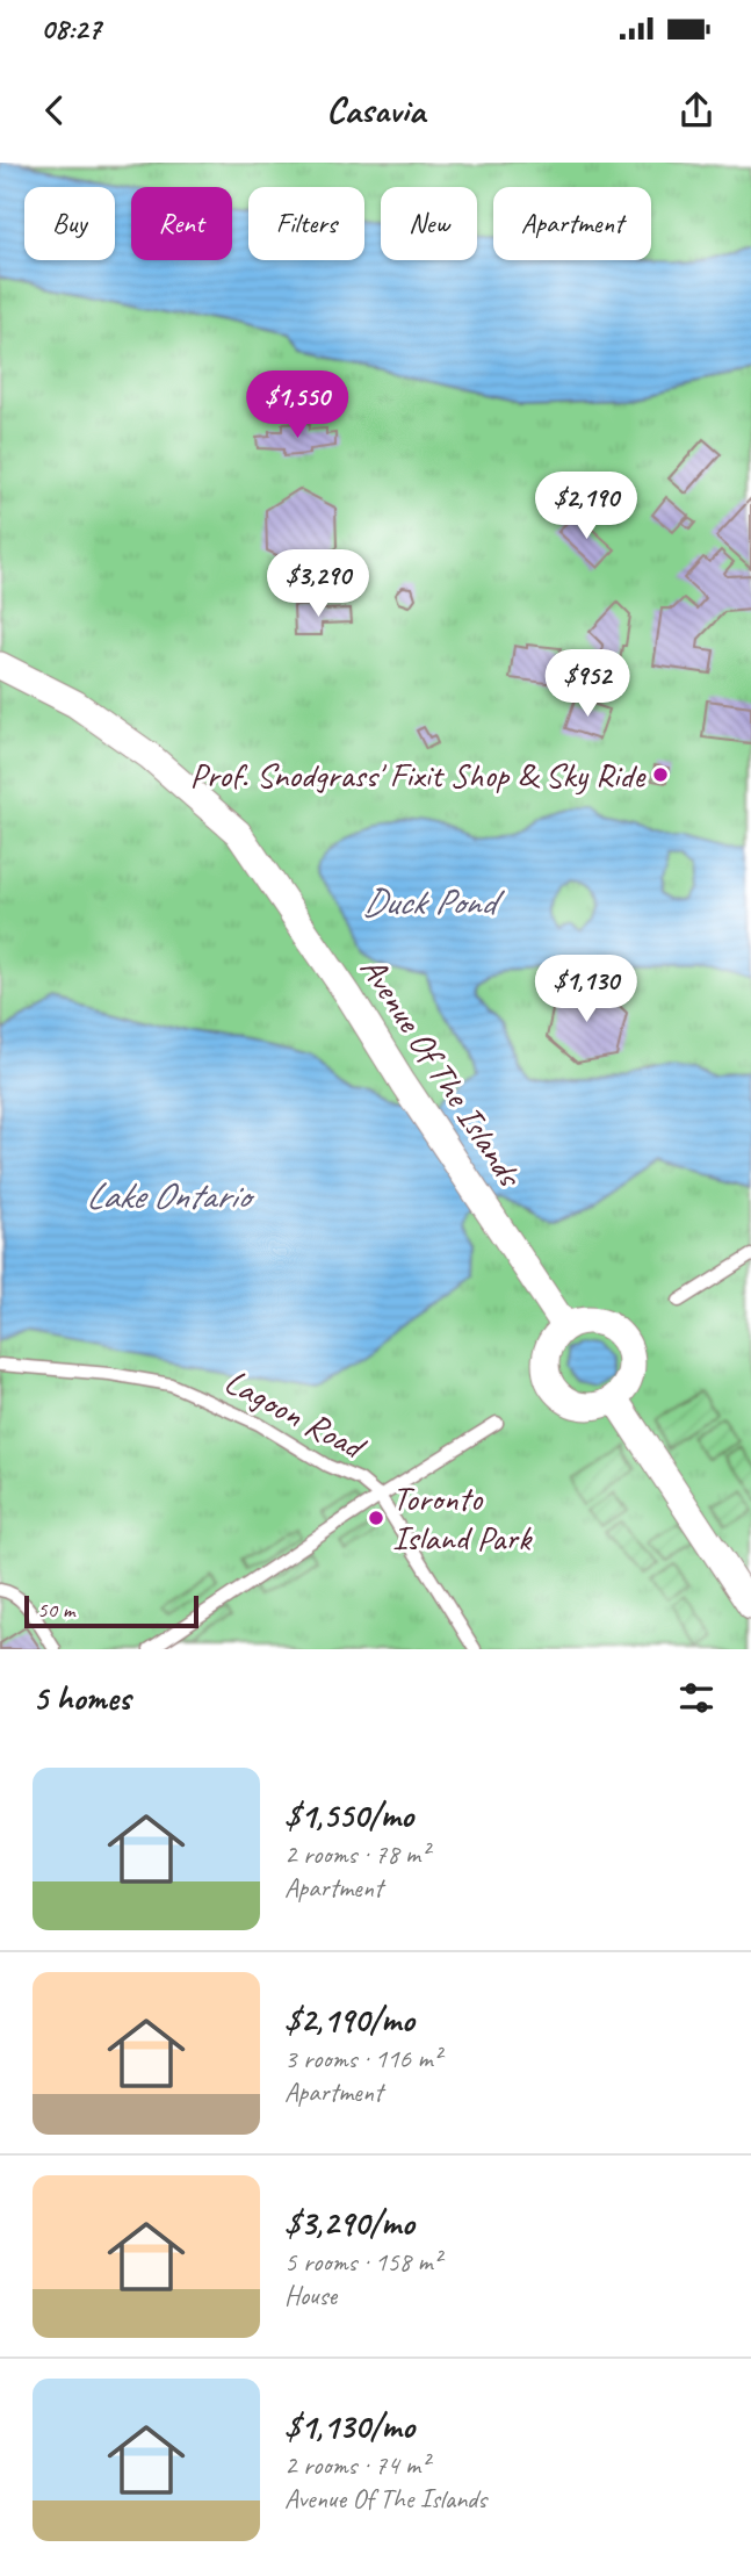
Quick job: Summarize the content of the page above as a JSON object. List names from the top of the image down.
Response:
{
  "streets": {
    "street": ["Avenue Of The Islands"],
    "lane": ["Lagoon Road"]
  },
  "water": ["Duck Pond", "Lake Ontario"],
  "places": ["Prof. Snodgrass' Fixit Shop & Sky Ride", "Toronto Island Park"],
  "scale_bar": "50 m",
  "page": {
    "status": "08:27",
    "header": "Casavia",
    "chip": [
      "Buy",
      "Rent",
      "Filters",
      "New",
      "Apartment"
    ],
    "price": [
      "$1,550",
      "$2,190",
      "$3,290",
      "$952",
      "$1,130"
    ],
    "scale": "50 m",
    "heading": "5 homes",
    "list": [
      {
        "name": "$1,550/mo",
        "note": "2 rooms · 78 m² · Apartment"
      },
      {
        "name": "$2,190/mo",
        "note": "3 rooms · 116 m² · Apartment"
      },
      {
        "name": "$3,290/mo",
        "note": "5 rooms · 158 m² · House"
      },
      {
        "name": "$1,130/mo",
        "note": "2 rooms · 74 m² · Avenue Of The Islands"
      }
    ]
  }
}
